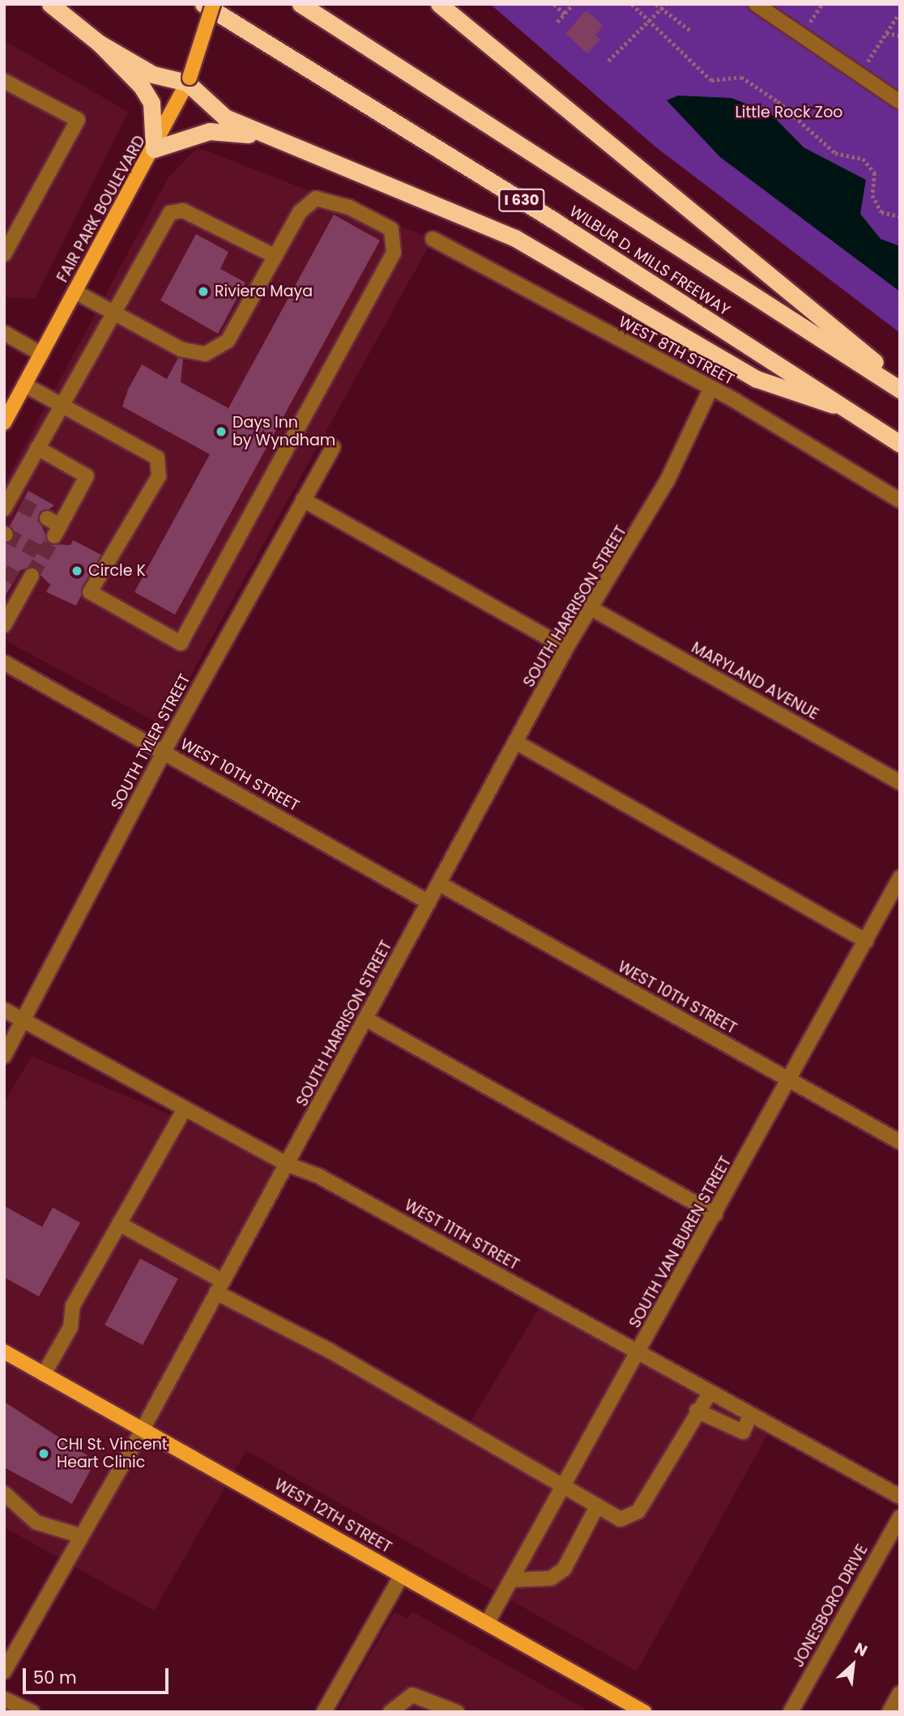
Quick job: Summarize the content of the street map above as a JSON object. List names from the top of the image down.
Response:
{
  "streets": {
    "highway": ["I 630", "WILBUR D. MILLS FREEWAY"],
    "main road": ["FAIR PARK BOULEVARD", "WEST 12TH STREET"],
    "street": [
      "WEST 8TH STREET",
      "SOUTH HARRISON STREET",
      "MARYLAND AVENUE",
      "SOUTH TYLER STREET",
      "WEST 10TH STREET",
      "WEST 11TH STREET",
      "SOUTH VAN BUREN STREET",
      "JONESBORO DRIVE"
    ]
  },
  "crossings": [
    ["WEST 8TH STREET", "SOUTH HARRISON STREET"],
    ["SOUTH HARRISON STREET", "MARYLAND AVENUE"],
    ["SOUTH HARRISON STREET", "WEST 10TH STREET"],
    ["SOUTH HARRISON STREET", "WEST 11TH STREET"],
    ["SOUTH HARRISON STREET", "WEST 12TH STREET"],
    ["SOUTH TYLER STREET", "WEST 10TH STREET"],
    ["SOUTH TYLER STREET", "WEST 11TH STREET"],
    ["WEST 10TH STREET", "SOUTH VAN BUREN STREET"],
    ["WEST 11TH STREET", "SOUTH VAN BUREN STREET"],
    ["SOUTH VAN BUREN STREET", "WEST 12TH STREET"]
  ],
  "parks": ["Little Rock Zoo"],
  "places": [
    "Riviera Maya",
    "Days Inn by Wyndham",
    "Circle K",
    "CHI St. Vincent Heart Clinic"
  ],
  "scale_bar": "50 m",
  "north": "top right"
}
